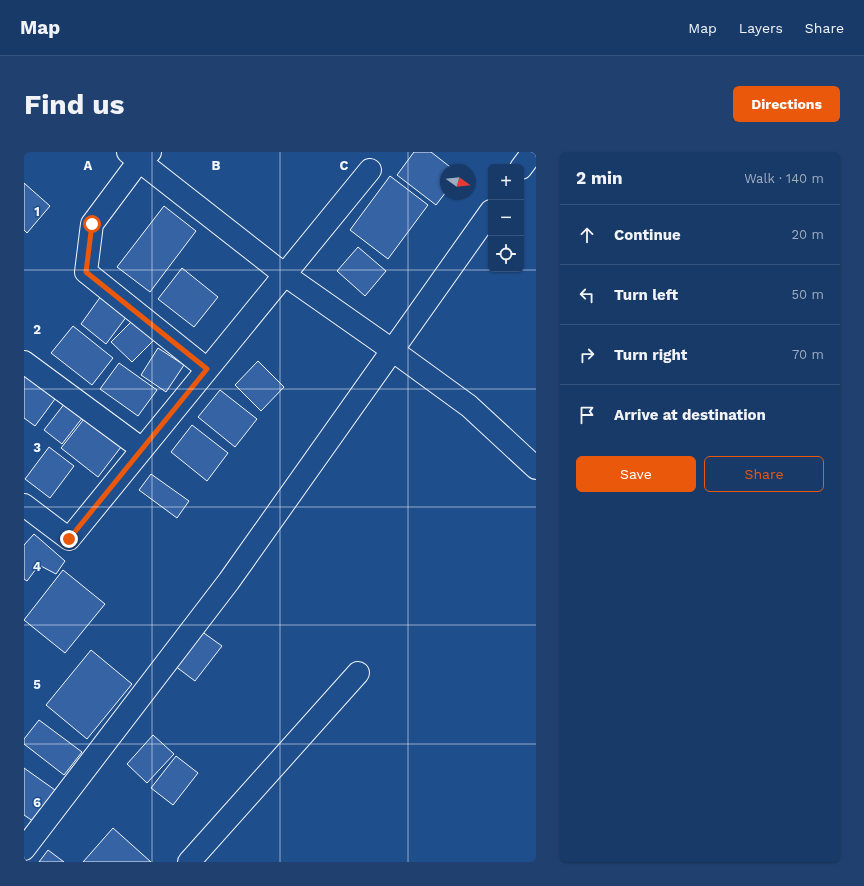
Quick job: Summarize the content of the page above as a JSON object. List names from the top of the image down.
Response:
{
  "north": "right",
  "page": {
    "header": "Map",
    "nav": ["Map", "Layers", "Share"],
    "buttons": [
      "Directions",
      ["Save", "Share"]
    ],
    "title": "Find us",
    "heading": ["2 min", "Walk · 140 m"],
    "map_buttons": ["+", "−"],
    "list": [
      ["Continue", "20 m"],
      ["Turn left", "50 m"],
      ["Turn right", "70 m"],
      "Arrive at destination"
    ]
  },
  "grid": {
    "columns": ["A", "B", "C"],
    "rows": [
      "1",
      "2",
      "3",
      "4",
      "5",
      "6"
    ]
  }
}
